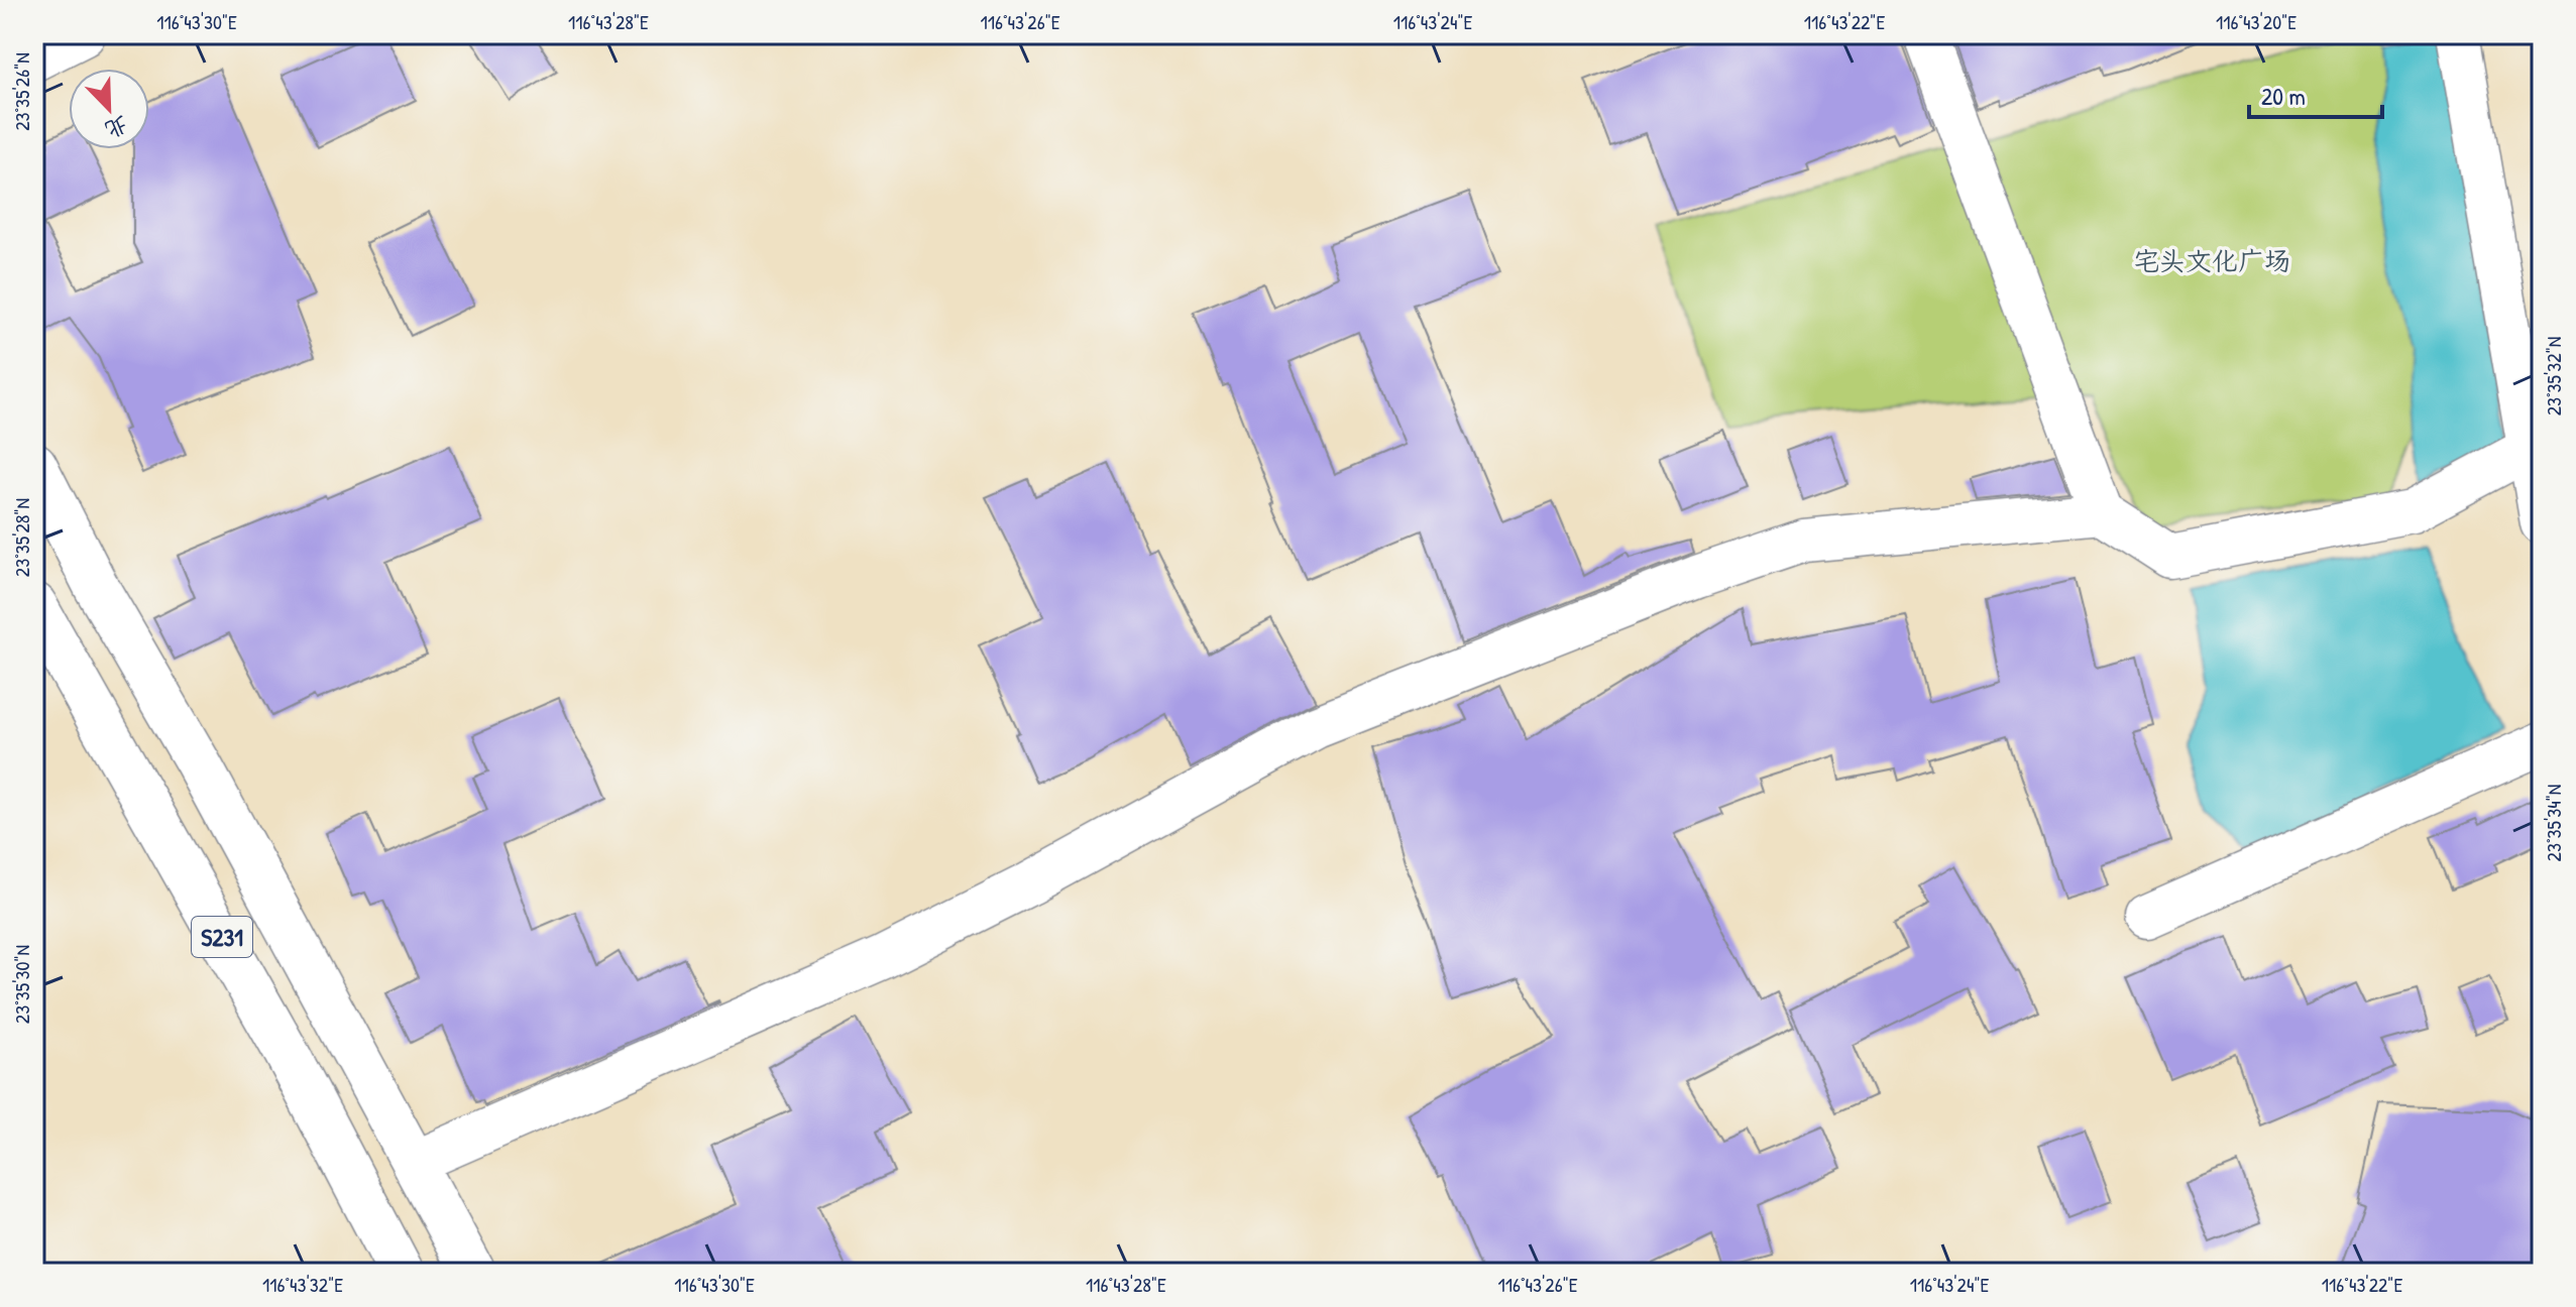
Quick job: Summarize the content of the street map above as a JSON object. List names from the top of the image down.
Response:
{
  "streets": {
    "main road": ["S231"]
  },
  "parks": ["宅头文化广场"],
  "scale_bar": "20 m",
  "north": "bottom right",
  "coordinates": [
    "116°43'30\"E",
    "116°43'28\"E",
    "116°43'26\"E",
    "116°43'24\"E",
    "116°43'22\"E",
    "116°43'20\"E",
    "23°35'26\"N",
    "23°35'32\"N",
    "23°35'28\"N",
    "23°35'34\"N",
    "23°35'30\"N",
    "116°43'32\"E"
  ]
}
